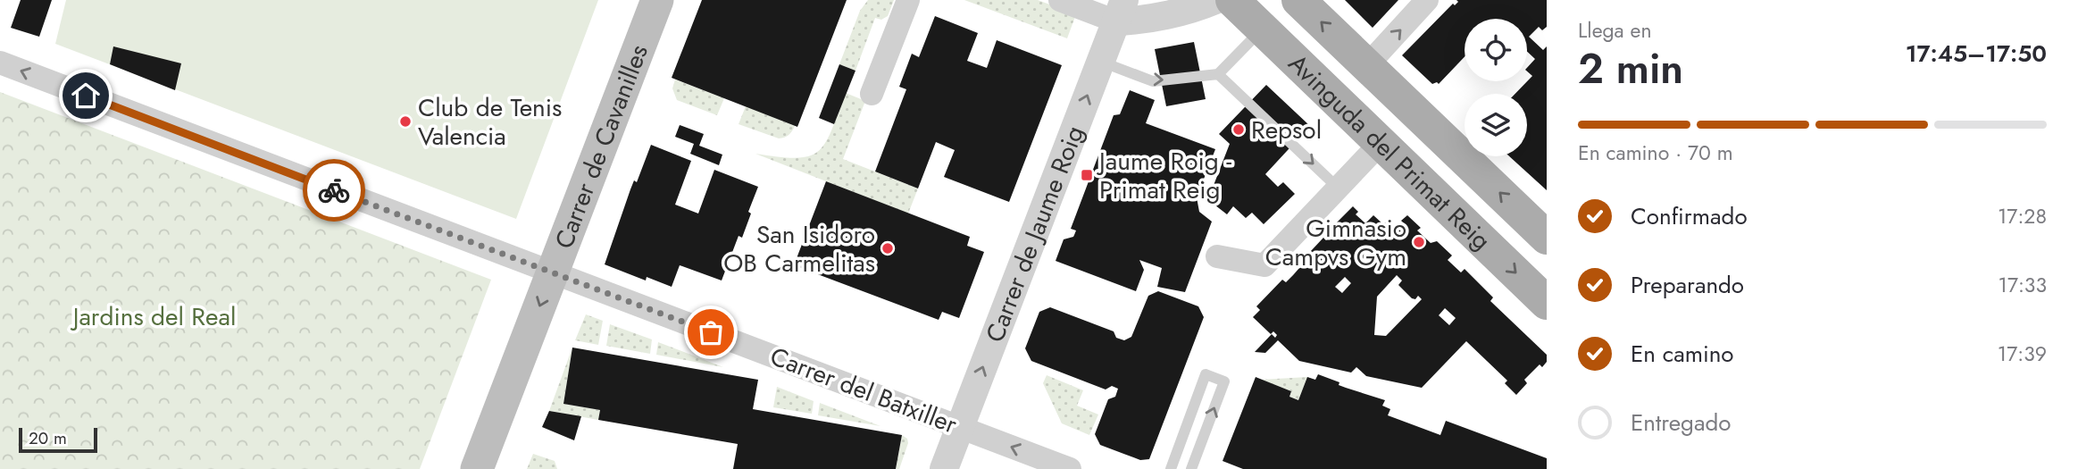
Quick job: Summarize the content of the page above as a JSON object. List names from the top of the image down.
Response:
{
  "streets": {
    "main road": ["Carrer de Cavanilles", "Avinguda del Primat Reig"],
    "street": ["Carrer de Jaume Roig", "Carrer del Batxiller"]
  },
  "crossings": [
    ["Carrer de Cavanilles", "Carrer del Batxiller"],
    ["Carrer de Jaume Roig", "Carrer del Batxiller"]
  ],
  "one_way": ["Carrer de Cavanilles", "Carrer de Jaume Roig", "Carrer del Batxiller"],
  "parks": ["Jardins del Real"],
  "places": {
    "other": [
      "Club de Tenis Valencia",
      "Repsol",
      "Gimnasio Campvs Gym",
      "San Isidoro OB Carmelitas"
    ],
    "transit": ["Jaume Roig - Primat Reig"]
  },
  "scale_bar": "20 m",
  "page": {
    "heading": ["2 min", "Llega en", "17:45–17:50"],
    "bar": "En camino · 70 m",
    "list": [
      ["Confirmado", "17:28"],
      ["Preparando", "17:33"],
      ["En camino", "17:39"],
      "Entregado"
    ],
    "scale": "20 m"
  }
}
